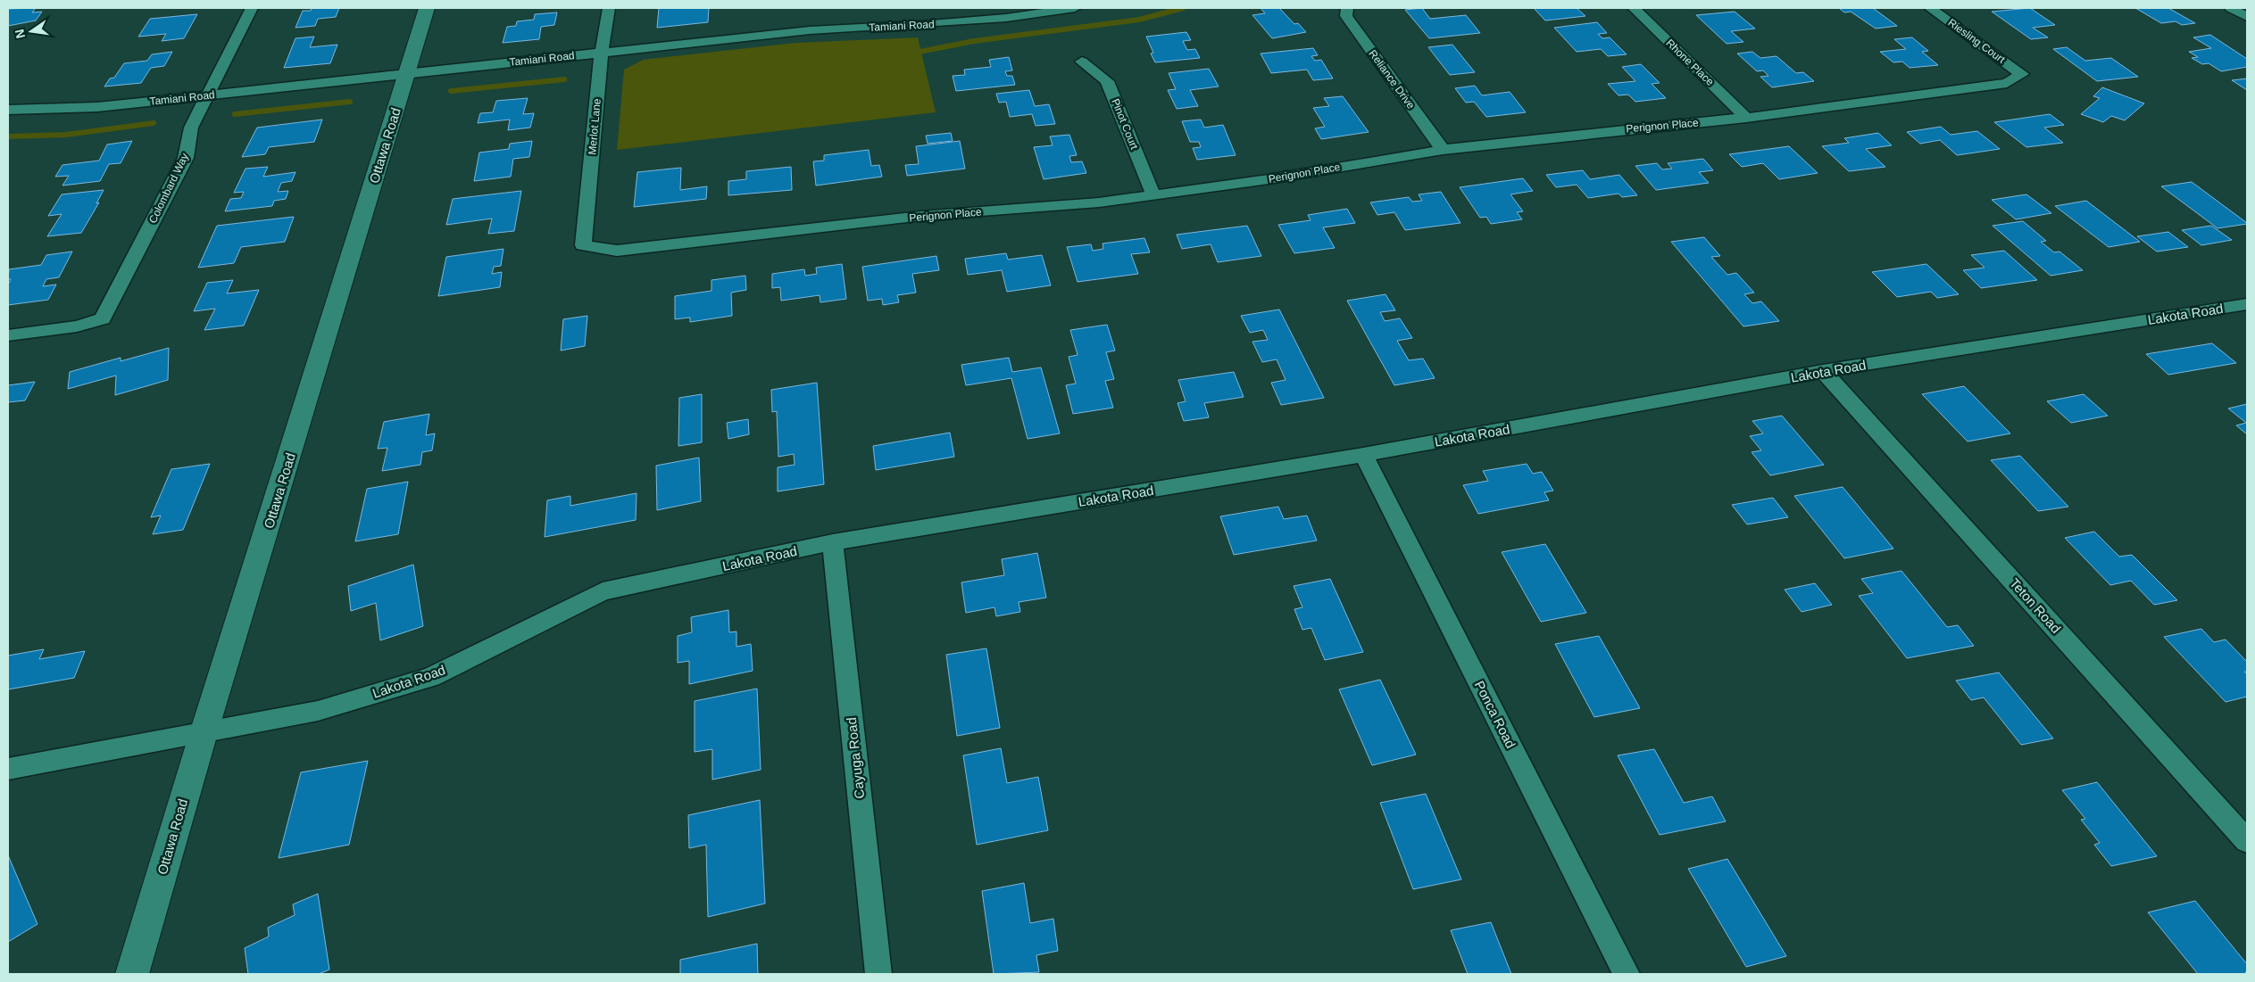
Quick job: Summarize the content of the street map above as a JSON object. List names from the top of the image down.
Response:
{
  "streets": {
    "street": [
      "Tamiani Road",
      "Riesling Court",
      "Rhone Place",
      "Reliance Drive",
      "Pinot Court",
      "Perignon Place",
      "Merlot Lane",
      "Ottawa Road",
      "Colombard Way",
      "Lakota Road",
      "Teton Road",
      "Ponca Road",
      "Cayuga Road"
    ]
  },
  "crossings": [
    ["Tamiani Road", "Merlot Lane"],
    ["Tamiani Road", "Ottawa Road"],
    ["Tamiani Road", "Colombard Way"],
    ["Riesling Court", "Perignon Place"],
    ["Rhone Place", "Perignon Place"],
    ["Reliance Drive", "Perignon Place"],
    ["Pinot Court", "Perignon Place"],
    ["Perignon Place", "Merlot Lane"],
    ["Ottawa Road", "Lakota Road"],
    ["Lakota Road", "Teton Road"],
    ["Lakota Road", "Ponca Road"],
    ["Lakota Road", "Cayuga Road"]
  ],
  "north": "left"
}
